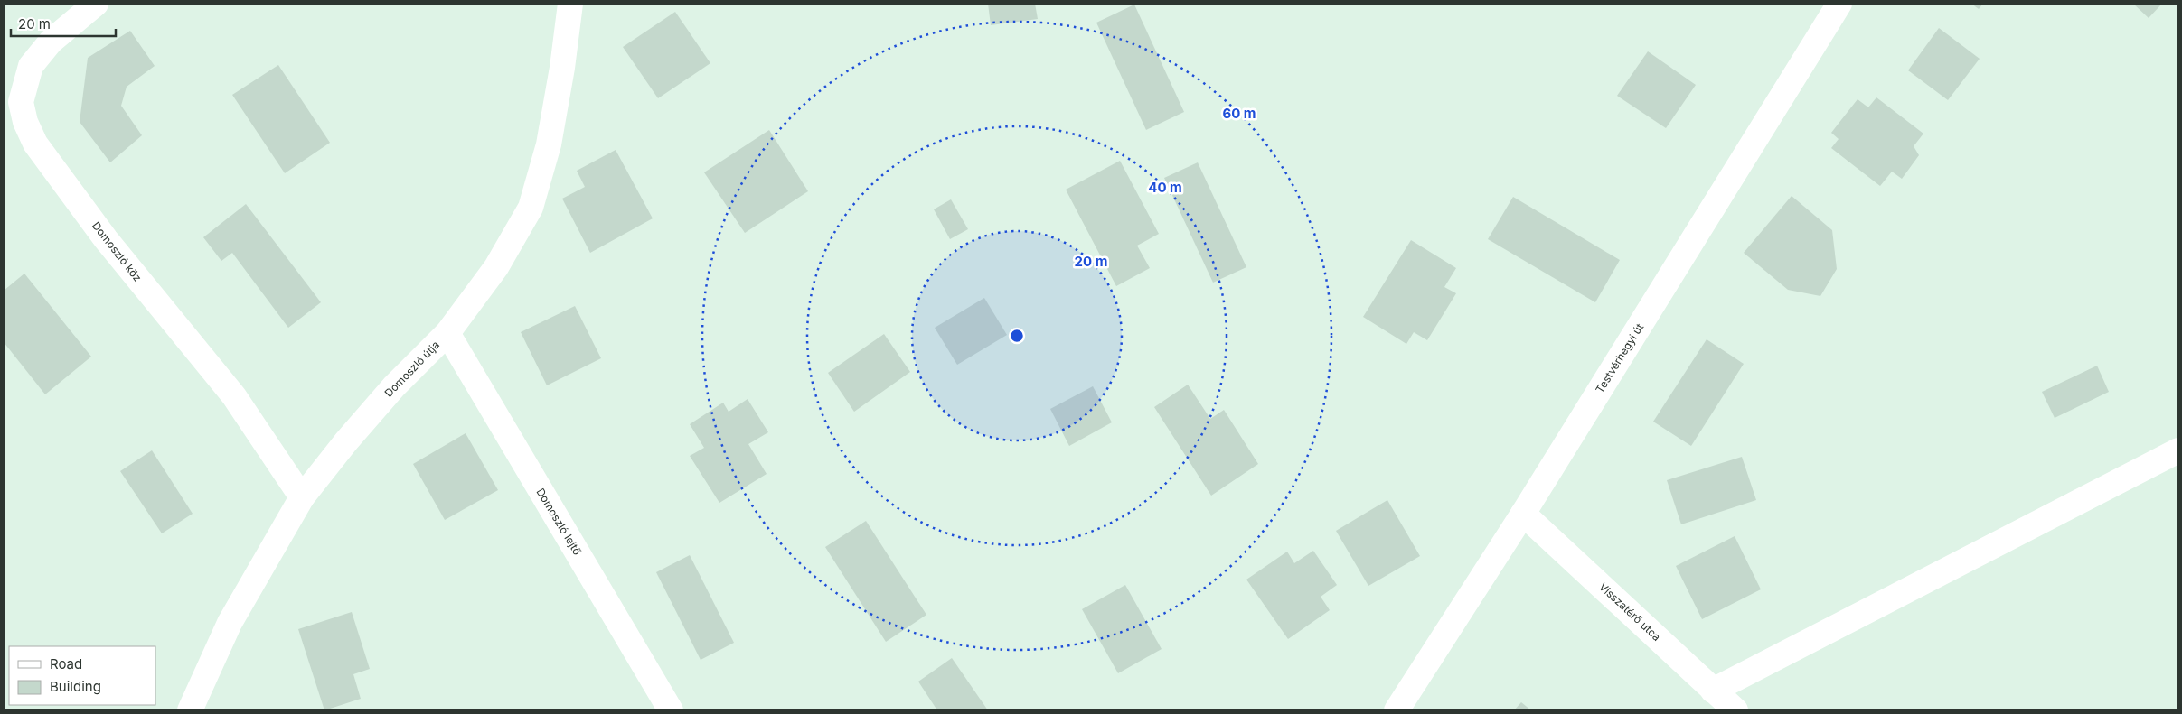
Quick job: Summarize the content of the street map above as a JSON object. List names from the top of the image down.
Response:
{
  "streets": {
    "street": [
      "Domoszló köz",
      "Testvérhegyi út",
      "Domoszló útja",
      "Domoszló lejtő",
      "Visszatérő utca"
    ]
  },
  "crossings": [
    ["Domoszló köz", "Domoszló útja"],
    ["Testvérhegyi út", "Visszatérő utca"],
    ["Domoszló útja", "Domoszló lejtő"]
  ],
  "legend": ["Road", "Building"],
  "scale_bar": "20 m",
  "rings": ["60 m", "40 m", "20 m"]
}
